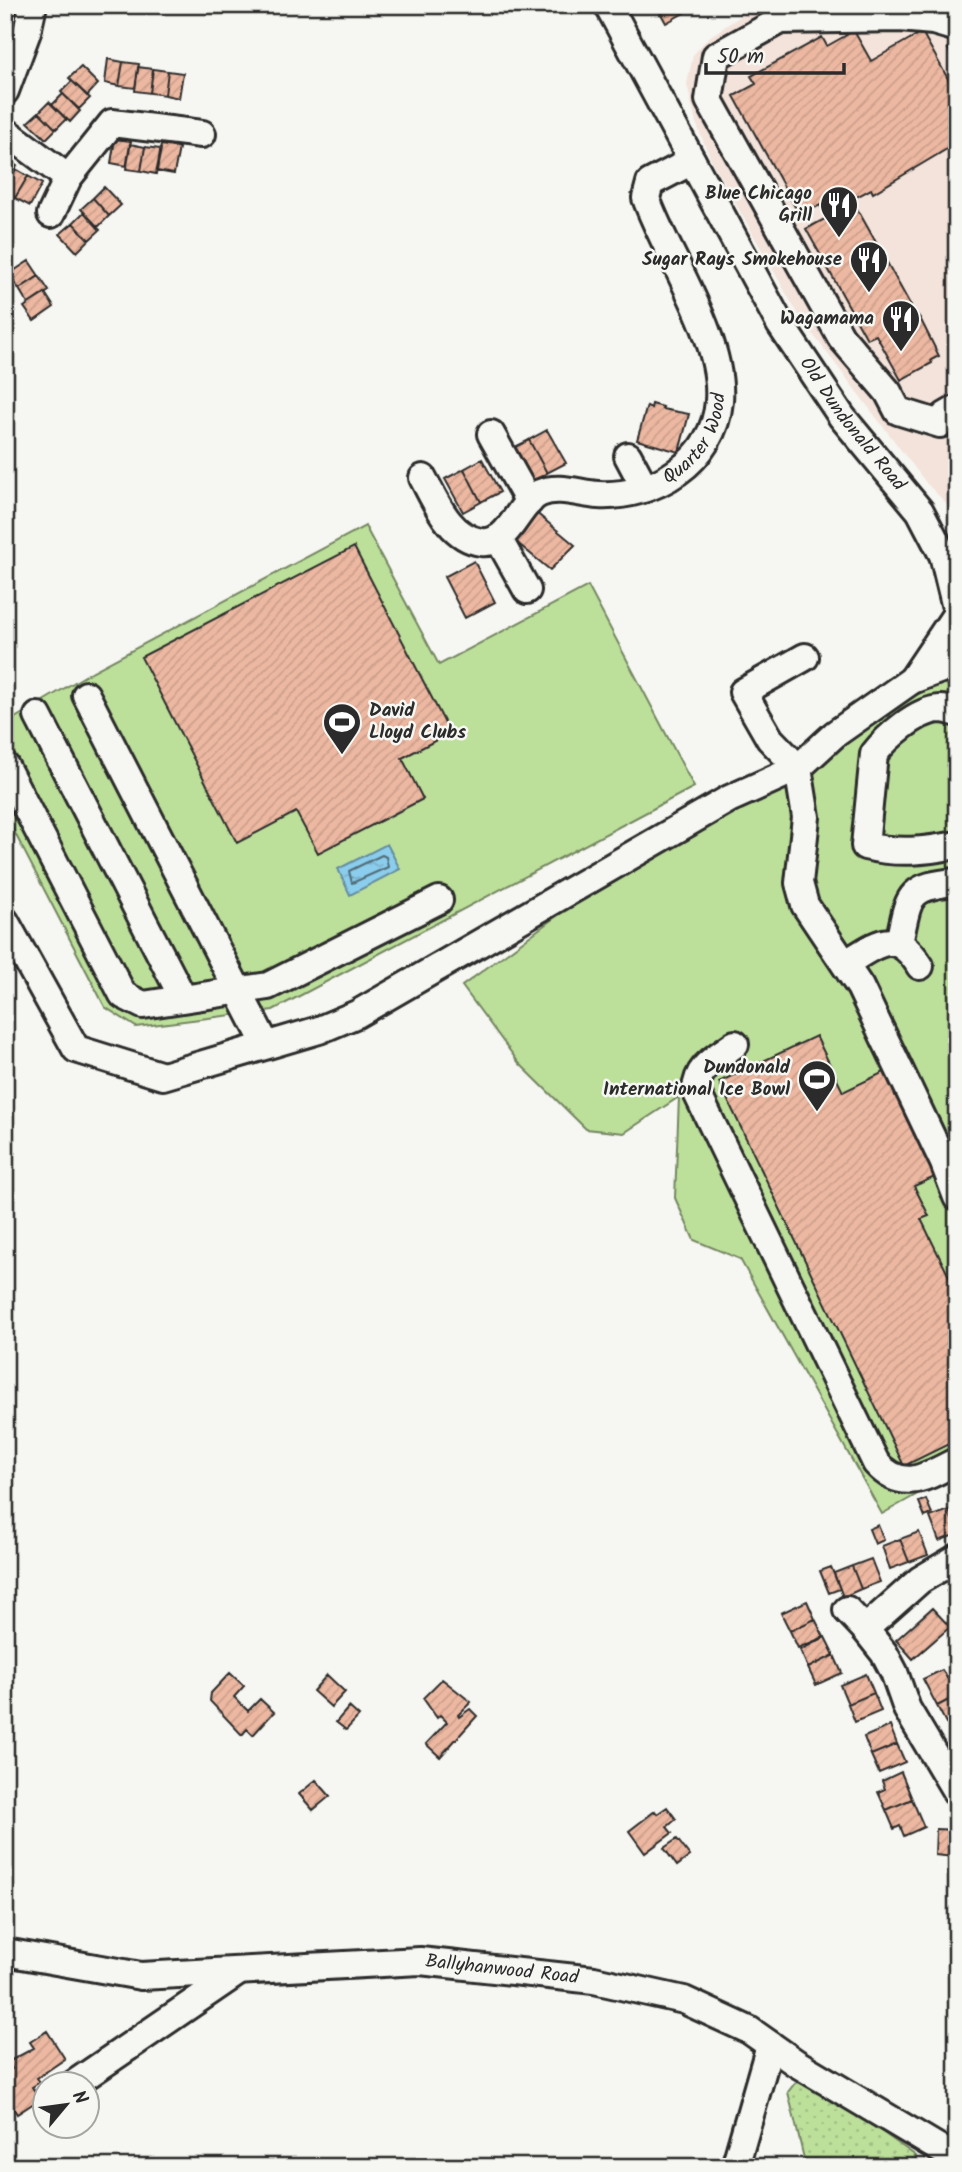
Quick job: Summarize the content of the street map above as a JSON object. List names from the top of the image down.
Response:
{
  "streets": {
    "street": ["Old Dundonald Road", "Quarter Wood", "Ballyhanwood Road"]
  },
  "crossings": [
    ["Old Dundonald Road", "Quarter Wood"]
  ],
  "places": {
    "restaurant": ["Blue Chicago Grill", "Sugar Rays Smokehouse", "Wagamama"],
    "sports": ["David Lloyd Clubs", "Dundonald International Ice Bowl"]
  },
  "scale_bar": "50 m",
  "north": "top right"
}
